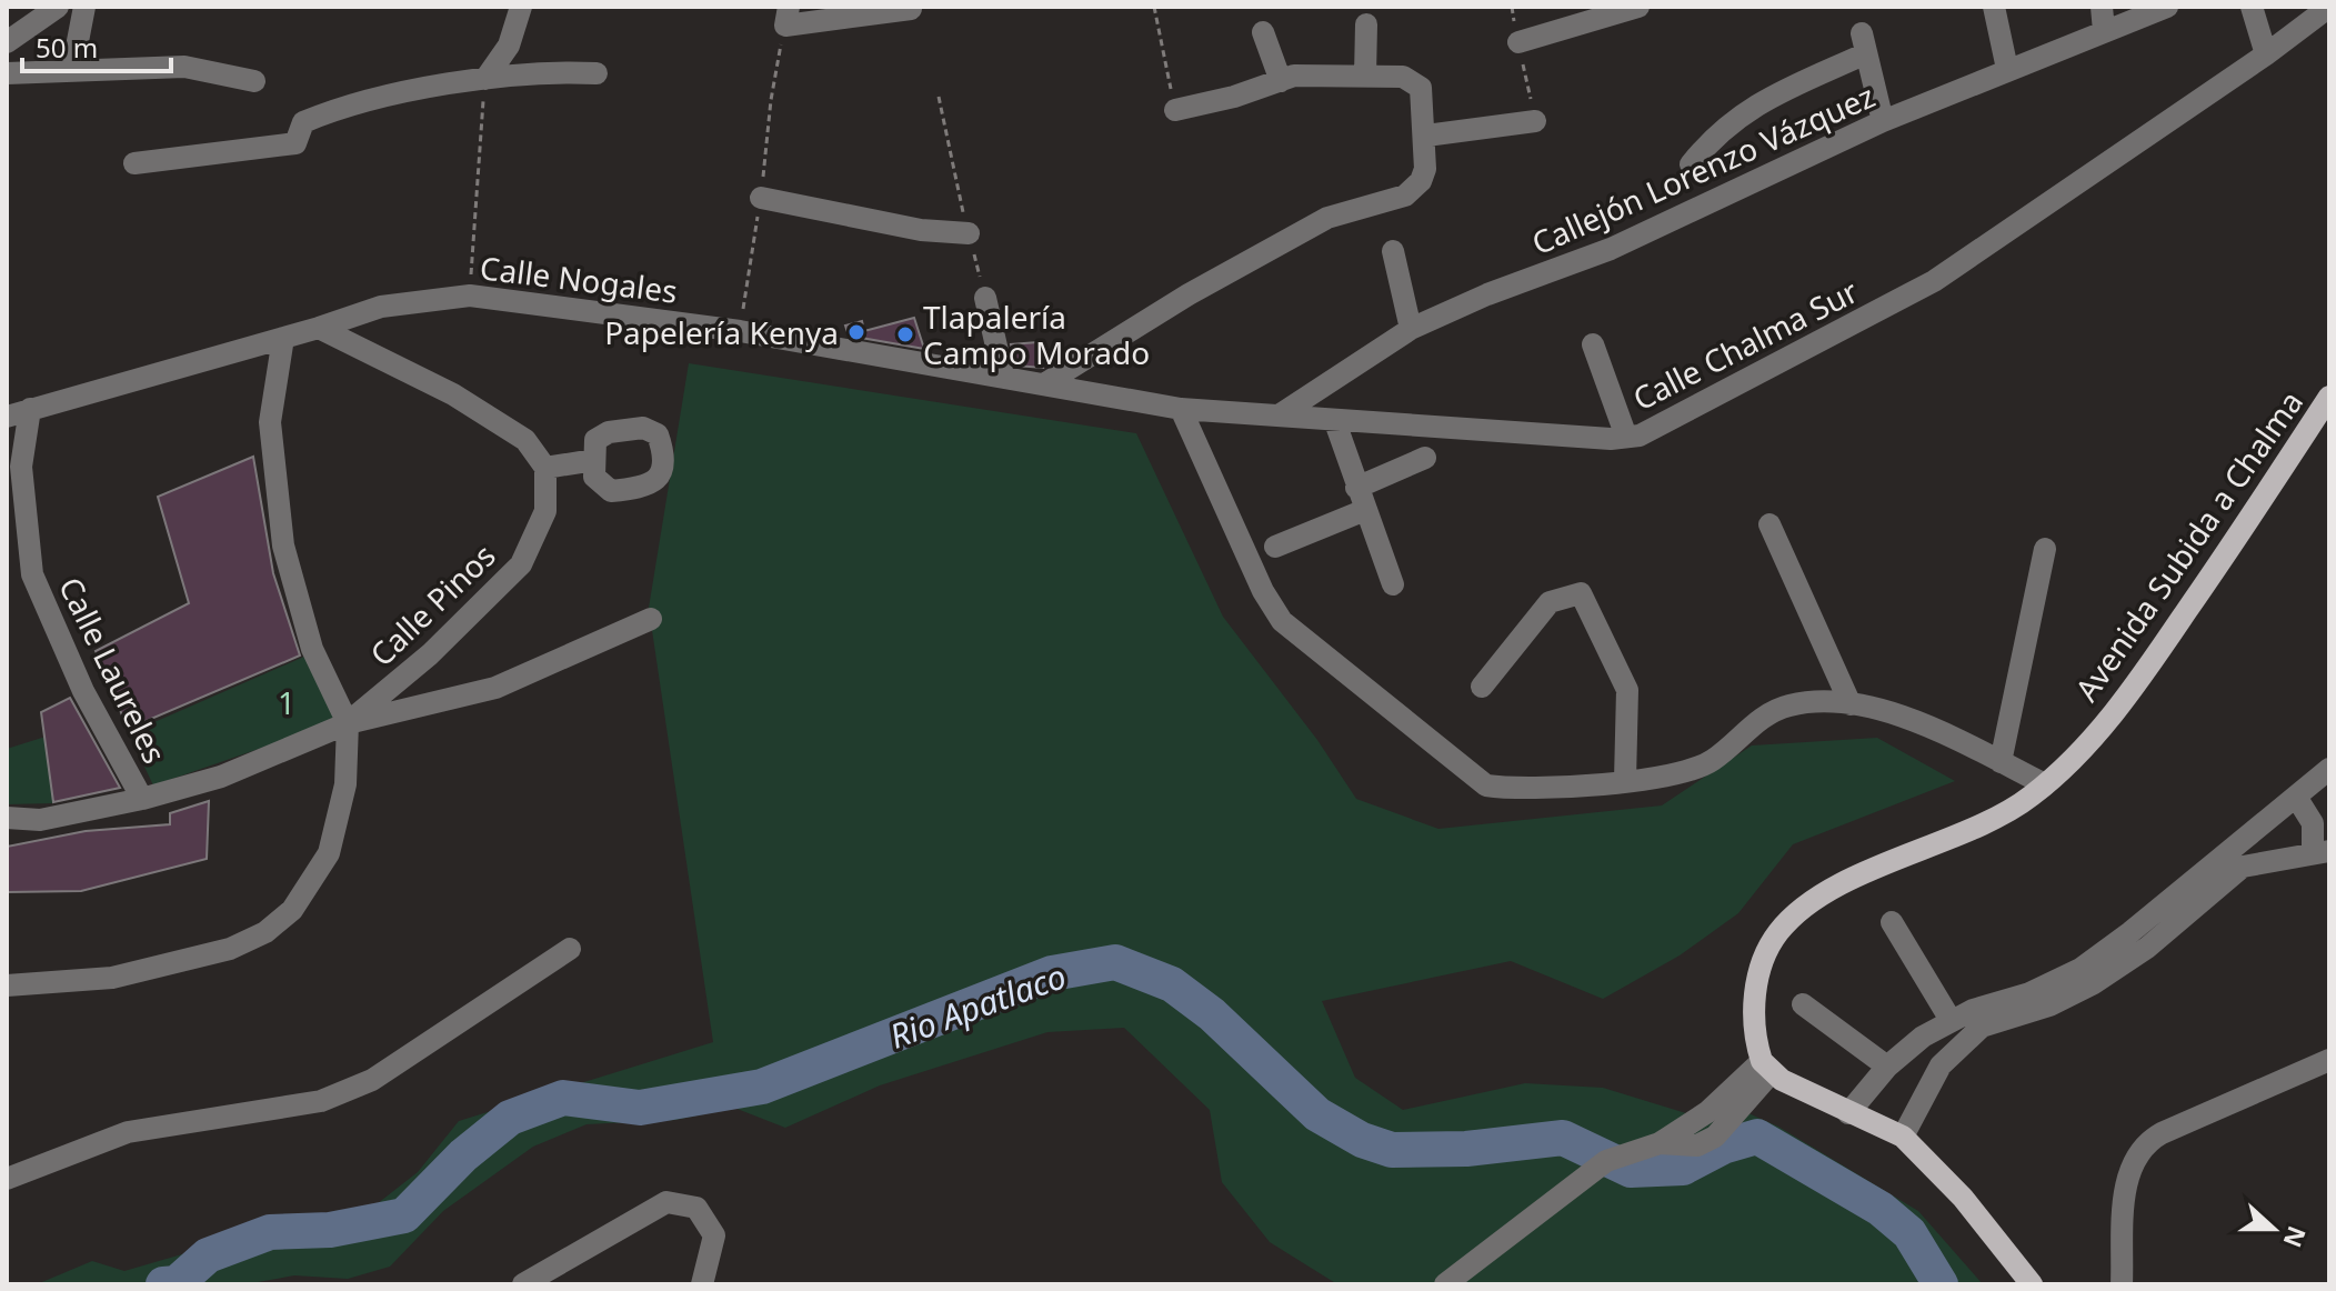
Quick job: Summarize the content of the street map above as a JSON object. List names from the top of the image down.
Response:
{
  "streets": {
    "main road": ["Avenida Subida a Chalma"],
    "street": [
      "Callejón Lorenzo Vázquez",
      "Calle Nogales",
      "Calle Chalma Sur",
      "Calle Pinos",
      "Calle Laureles"
    ]
  },
  "crossings": [
    ["Callejón Lorenzo Vázquez", "Calle Chalma Sur"],
    ["Calle Nogales", "Calle Chalma Sur"],
    ["Calle Nogales", "Calle Laureles"]
  ],
  "water": ["Rio Apatlaco"],
  "parks": ["1"],
  "places": ["Papelería Kenya", "Tlapalería Campo Morado"],
  "scale_bar": "50 m",
  "north": "right"
}
